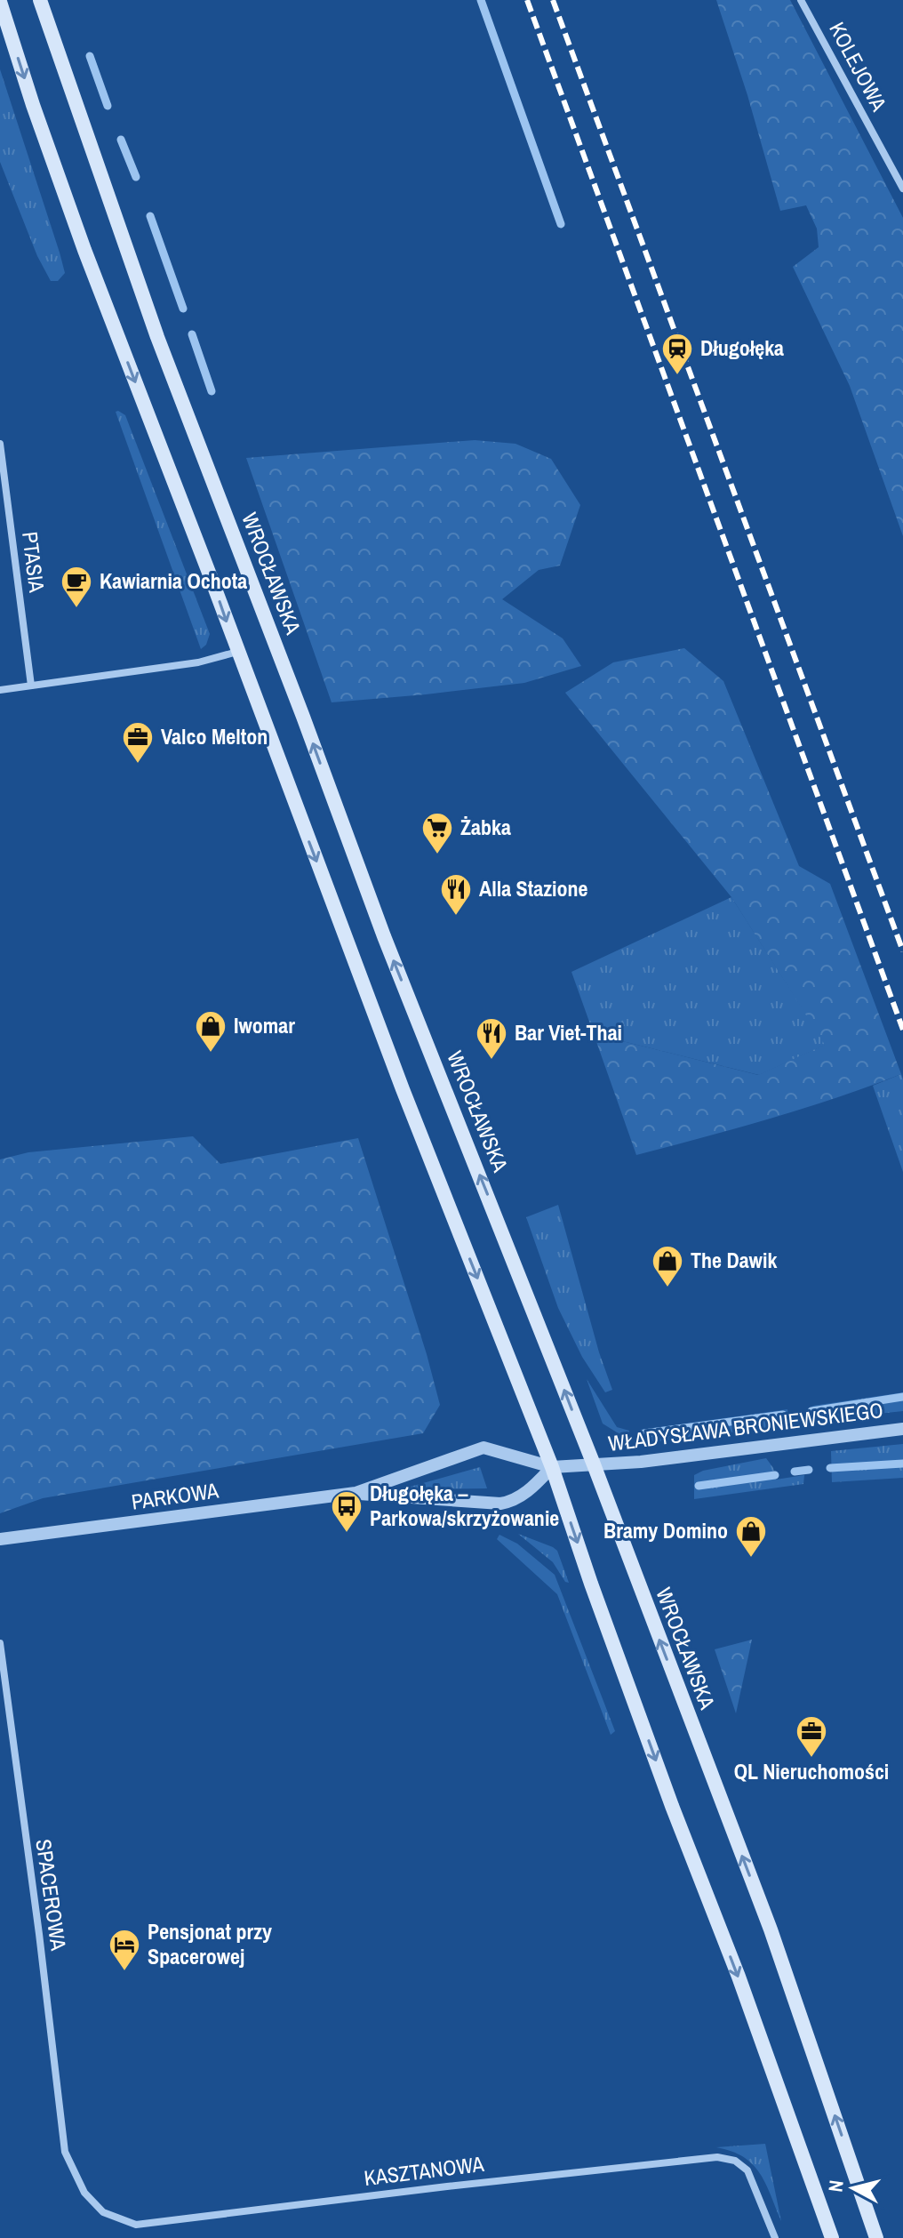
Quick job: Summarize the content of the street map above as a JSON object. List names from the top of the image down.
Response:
{
  "streets": {
    "main road": ["WROCŁAWSKA"],
    "street": [
      "KOLEJOWA",
      "PTASIA",
      "WŁADYSŁAWA BRONIEWSKIEGO",
      "PARKOWA",
      "SPACEROWA",
      "KASZTANOWA"
    ]
  },
  "crossings": [
    ["WROCŁAWSKA", "WŁADYSŁAWA BRONIEWSKIEGO"],
    ["WROCŁAWSKA", "PARKOWA"],
    ["WŁADYSŁAWA BRONIEWSKIEGO", "PARKOWA"],
    ["SPACEROWA", "KASZTANOWA"]
  ],
  "places": {
    "station": ["Długołęka"],
    "cafe": ["Kawiarnia Ochota"],
    "office": ["Valco Melton", "QL Nieruchomości"],
    "supermarket": ["Żabka"],
    "restaurant": ["Alla Stazione", "Bar Viet-Thai"],
    "shop": ["Iwomar", "The Dawik", "Bramy Domino"],
    "bus stop": ["Długołęka – Parkowa/skrzyżowanie"],
    "hotel": ["Pensjonat przy Spacerowej"]
  },
  "north": "left"
}
